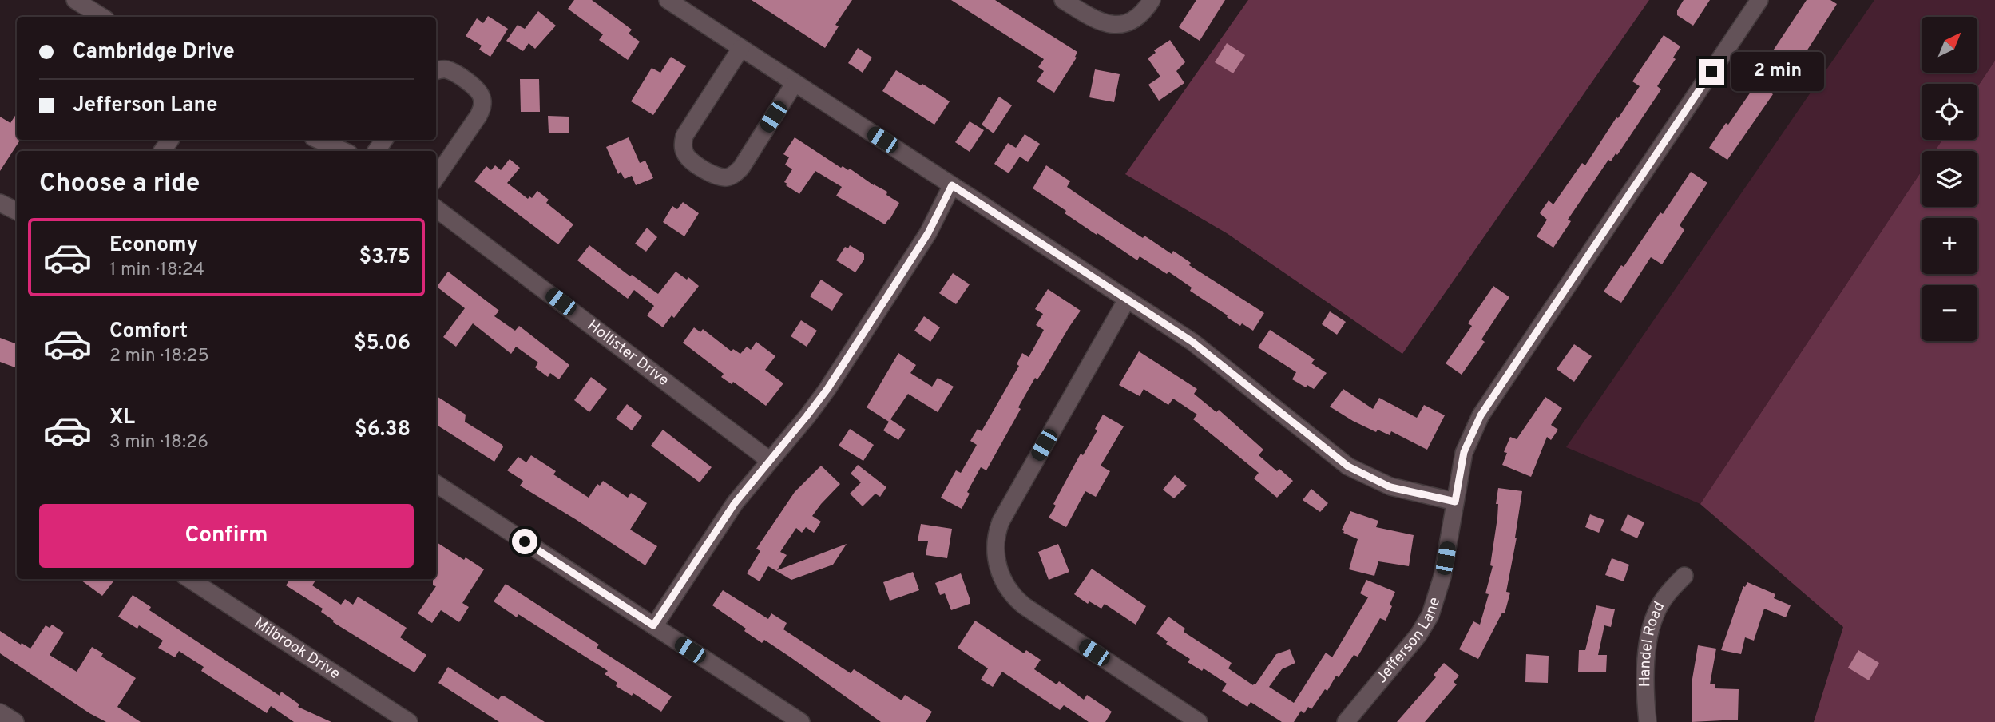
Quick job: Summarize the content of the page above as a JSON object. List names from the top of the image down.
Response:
{
  "streets": {
    "street": [
      "Hollister Drive",
      "Jefferson Lane",
      "Handel Road",
      "Milbrook Drive"
    ]
  },
  "north": "top right",
  "page": {
    "map_buttons": ["+", "−"],
    "banner": ["Cambridge Drive", "Jefferson Lane"],
    "bubble": "2 min",
    "heading": "Choose a ride",
    "list": [
      {
        "name": "Economy",
        "note": "1 min · 18:24",
        "value": "$3.75"
      },
      {
        "name": "Comfort",
        "note": "2 min · 18:25",
        "value": "$5.06"
      },
      {
        "name": "XL",
        "note": "3 min · 18:26",
        "value": "$6.38"
      }
    ],
    "buttons": "Confirm"
  }
}
